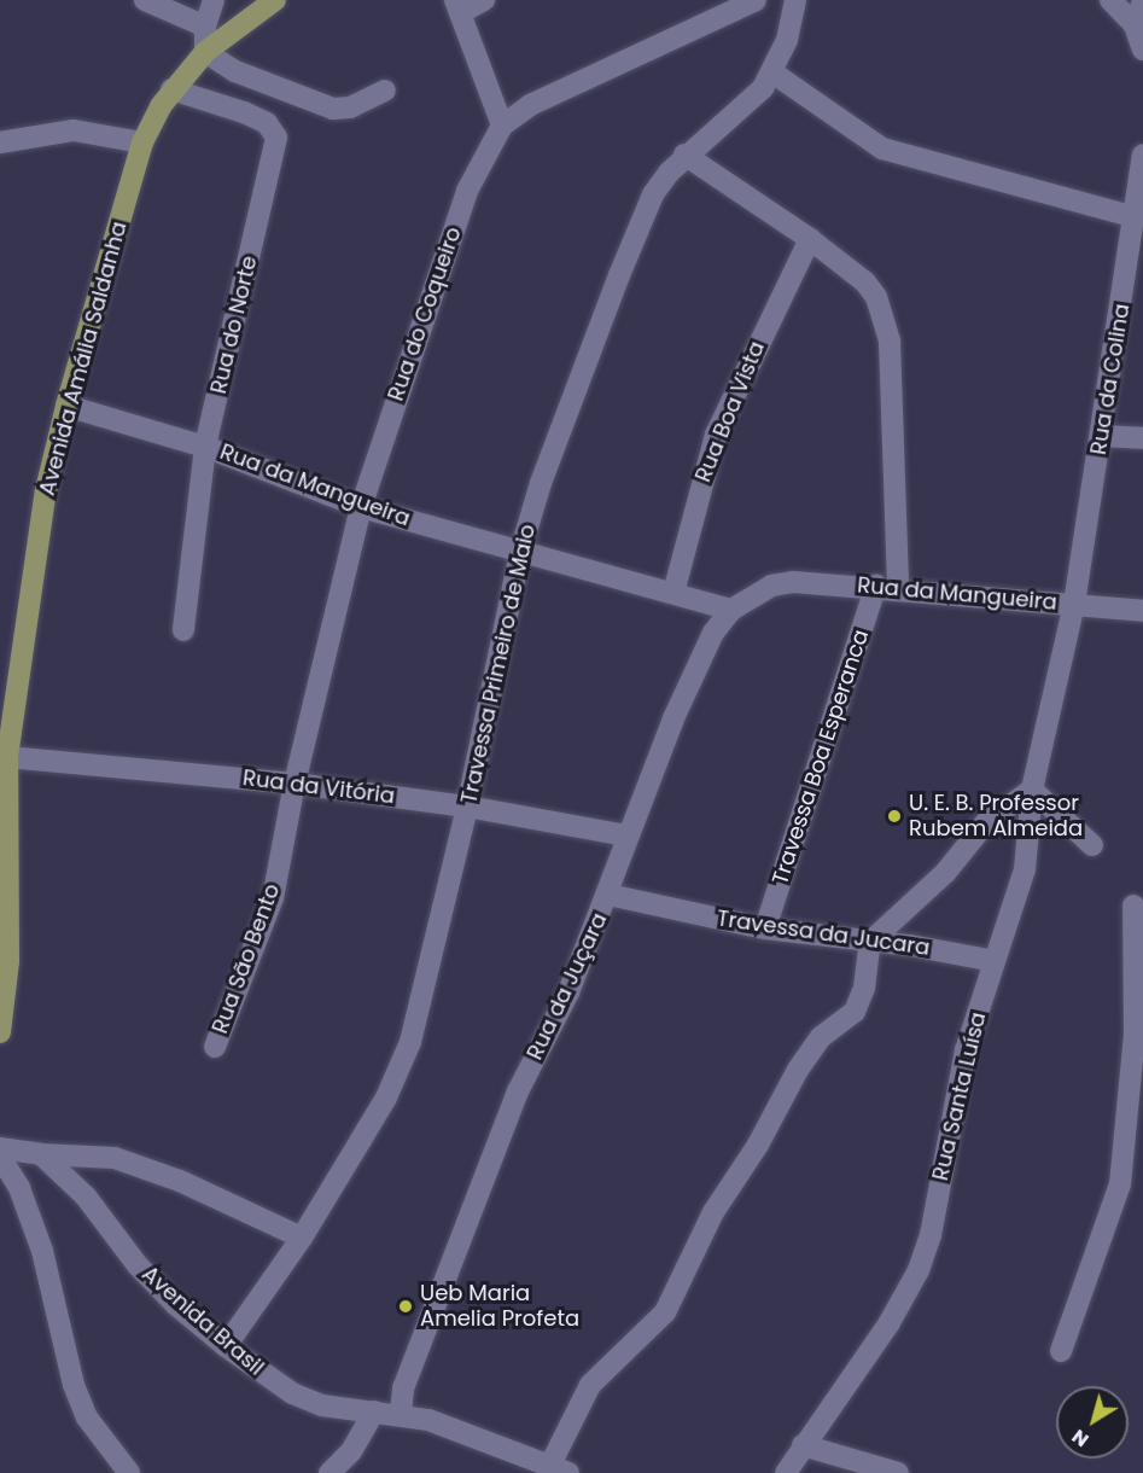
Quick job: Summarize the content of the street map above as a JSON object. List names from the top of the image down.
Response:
{
  "streets": {
    "main road": ["Avenida Amália Saldanha"],
    "street": [
      "Rua do Coqueiro",
      "Rua do Norte",
      "Rua da Colina",
      "Rua Boa Vista",
      "Rua da Mangueira",
      "Travessa Primeiro de Maio",
      "Travessa Boa Esperanca",
      "Rua da Vitória",
      "Travessa da Jucara",
      "Rua São Bento",
      "Rua da Juçara",
      "Rua Santa Luísa",
      "Avenida Brasil"
    ]
  },
  "crossings": [
    ["Rua do Coqueiro", "Rua da Mangueira"],
    ["Rua do Coqueiro", "Rua da Vitória"],
    ["Rua do Coqueiro", "Rua São Bento"],
    ["Rua do Norte", "Avenida Amália Saldanha"],
    ["Rua do Norte", "Rua da Mangueira"],
    ["Avenida Amália Saldanha", "Rua da Mangueira"],
    ["Avenida Amália Saldanha", "Rua da Vitória"],
    ["Rua da Colina", "Rua da Mangueira"],
    ["Rua da Colina", "Rua Santa Luísa"],
    ["Rua Boa Vista", "Rua da Mangueira"],
    ["Rua Boa Vista", "Travessa Boa Esperanca"],
    ["Rua da Mangueira", "Travessa Primeiro de Maio"],
    ["Rua da Mangueira", "Travessa Boa Esperanca"],
    ["Rua da Mangueira", "Rua da Juçara"],
    ["Rua da Mangueira", "Rua Santa Luísa"],
    ["Travessa Primeiro de Maio", "Travessa Boa Esperanca"],
    ["Travessa Primeiro de Maio", "Rua da Vitória"],
    ["Travessa Primeiro de Maio", "Avenida Brasil"],
    ["Travessa Boa Esperanca", "Travessa da Jucara"],
    ["Rua da Vitória", "Rua São Bento"],
    ["Rua da Vitória", "Rua da Juçara"],
    ["Travessa da Jucara", "Rua da Juçara"],
    ["Travessa da Jucara", "Rua Santa Luísa"],
    ["Rua da Juçara", "Avenida Brasil"]
  ],
  "places": ["U. E. B. Professor Rubem Almeida", "Ueb Maria Amelia Profeta"],
  "north": "bottom left"
}
